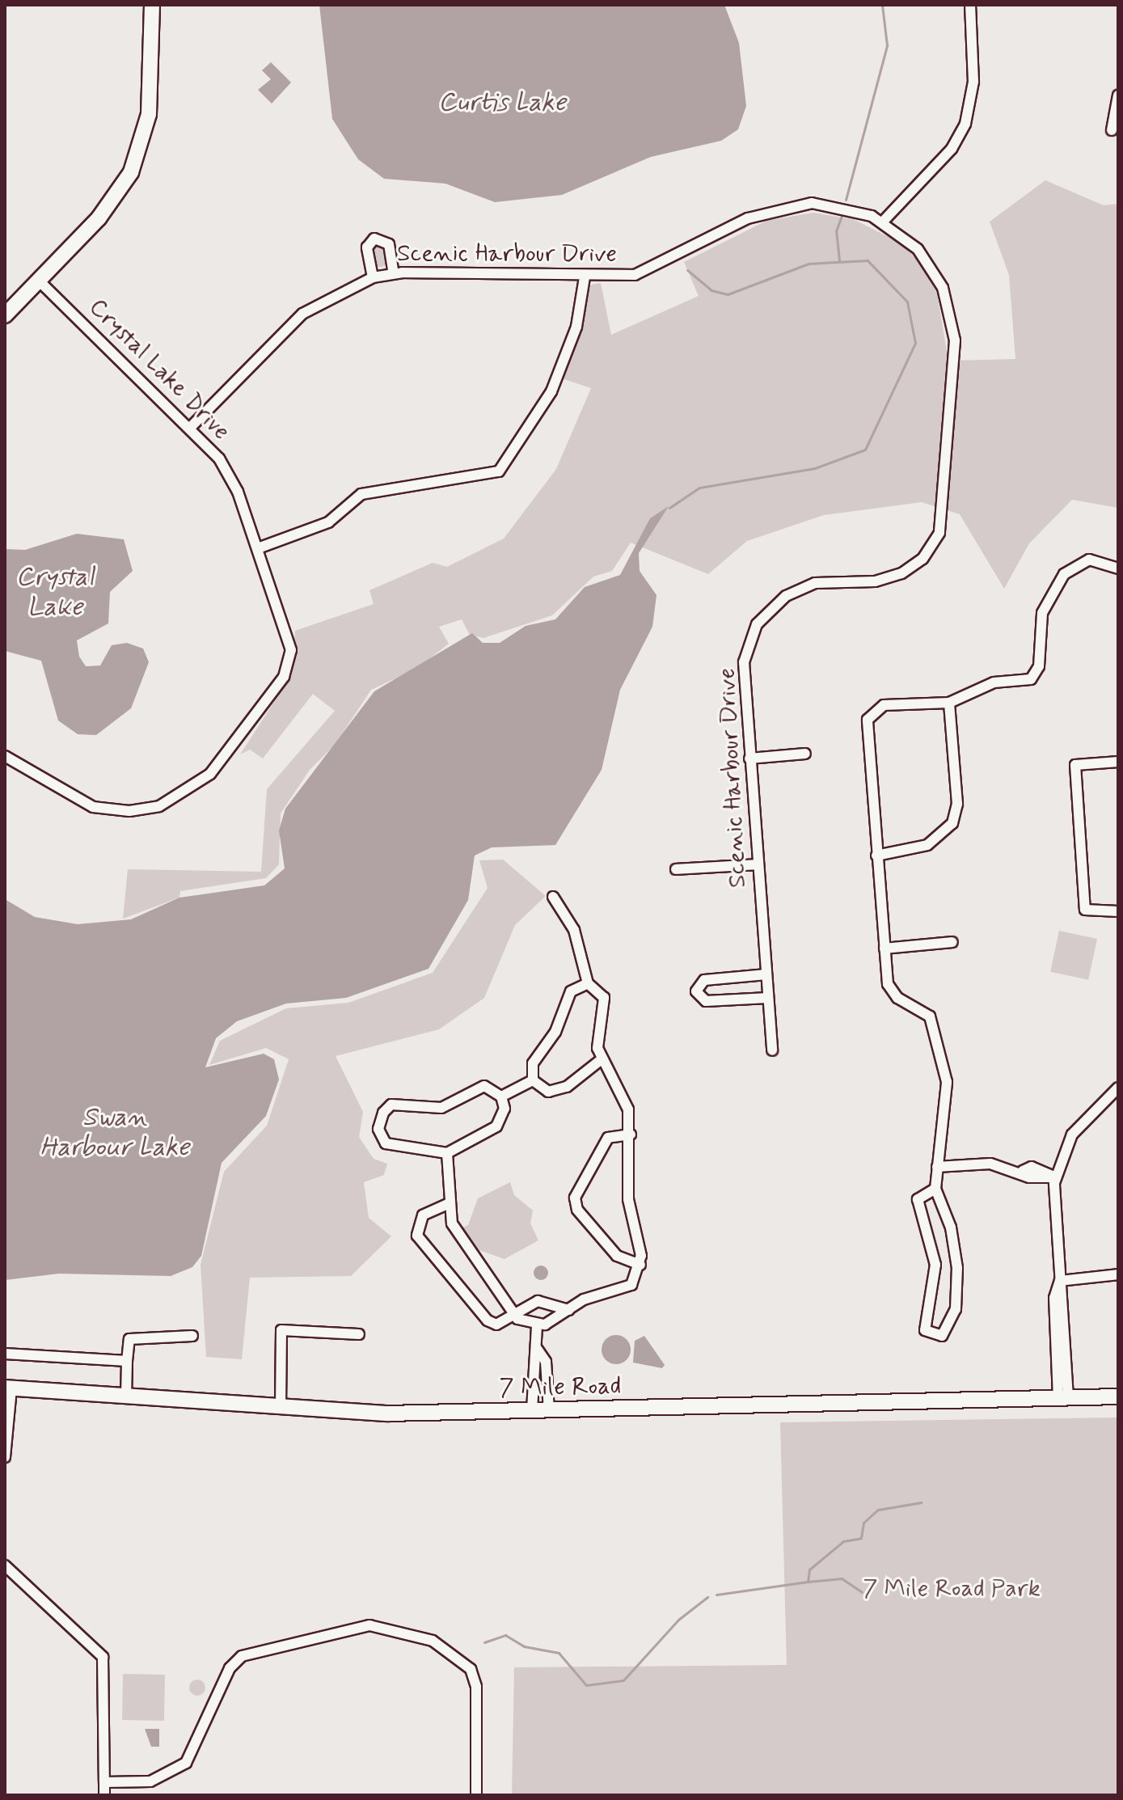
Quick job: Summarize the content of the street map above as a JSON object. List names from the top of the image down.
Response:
{
  "streets": {
    "street": ["Scenic Harbour Drive", "Crystal Lake Drive", "7 Mile Road"]
  },
  "crossings": [
    ["Scenic Harbour Drive", "Crystal Lake Drive"]
  ],
  "water": ["Curtis Lake", "Crystal Lake", "Swan Harbour Lake"],
  "parks": ["7 Mile Road Park"]
}
